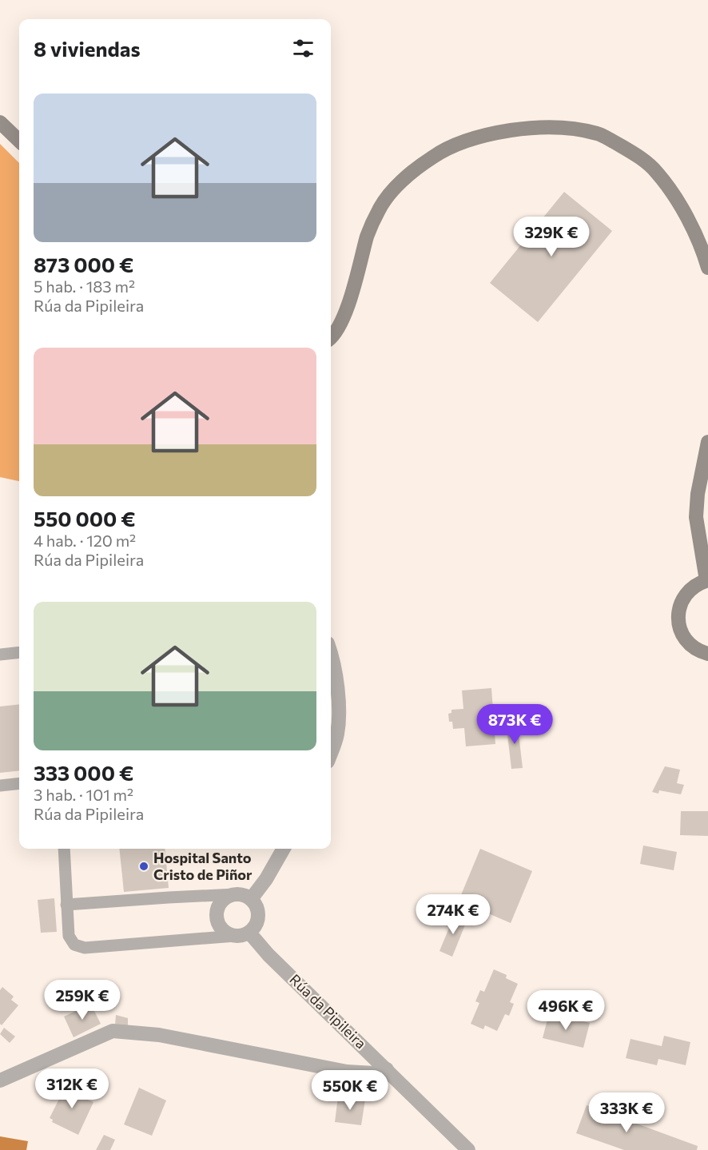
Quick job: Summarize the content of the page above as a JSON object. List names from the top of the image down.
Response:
{
  "streets": {
    "street": ["Rúa da Pipileira"]
  },
  "places": ["Hospital Santo Cristo de Piñor"],
  "page": {
    "heading": "8 viviendas",
    "list": [
      {
        "name": "873 000 €",
        "note": "5 hab. · 183 m² · Rúa da Pipileira"
      },
      {
        "name": "550 000 €",
        "note": "4 hab. · 120 m² · Rúa da Pipileira"
      },
      {
        "name": "333 000 €",
        "note": "3 hab. · 101 m² · Rúa da Pipileira"
      }
    ],
    "price": [
      "329K €",
      "873K €",
      "274K €",
      "259K €",
      "496K €",
      "312K €",
      "550K €",
      "333K €"
    ]
  }
}
